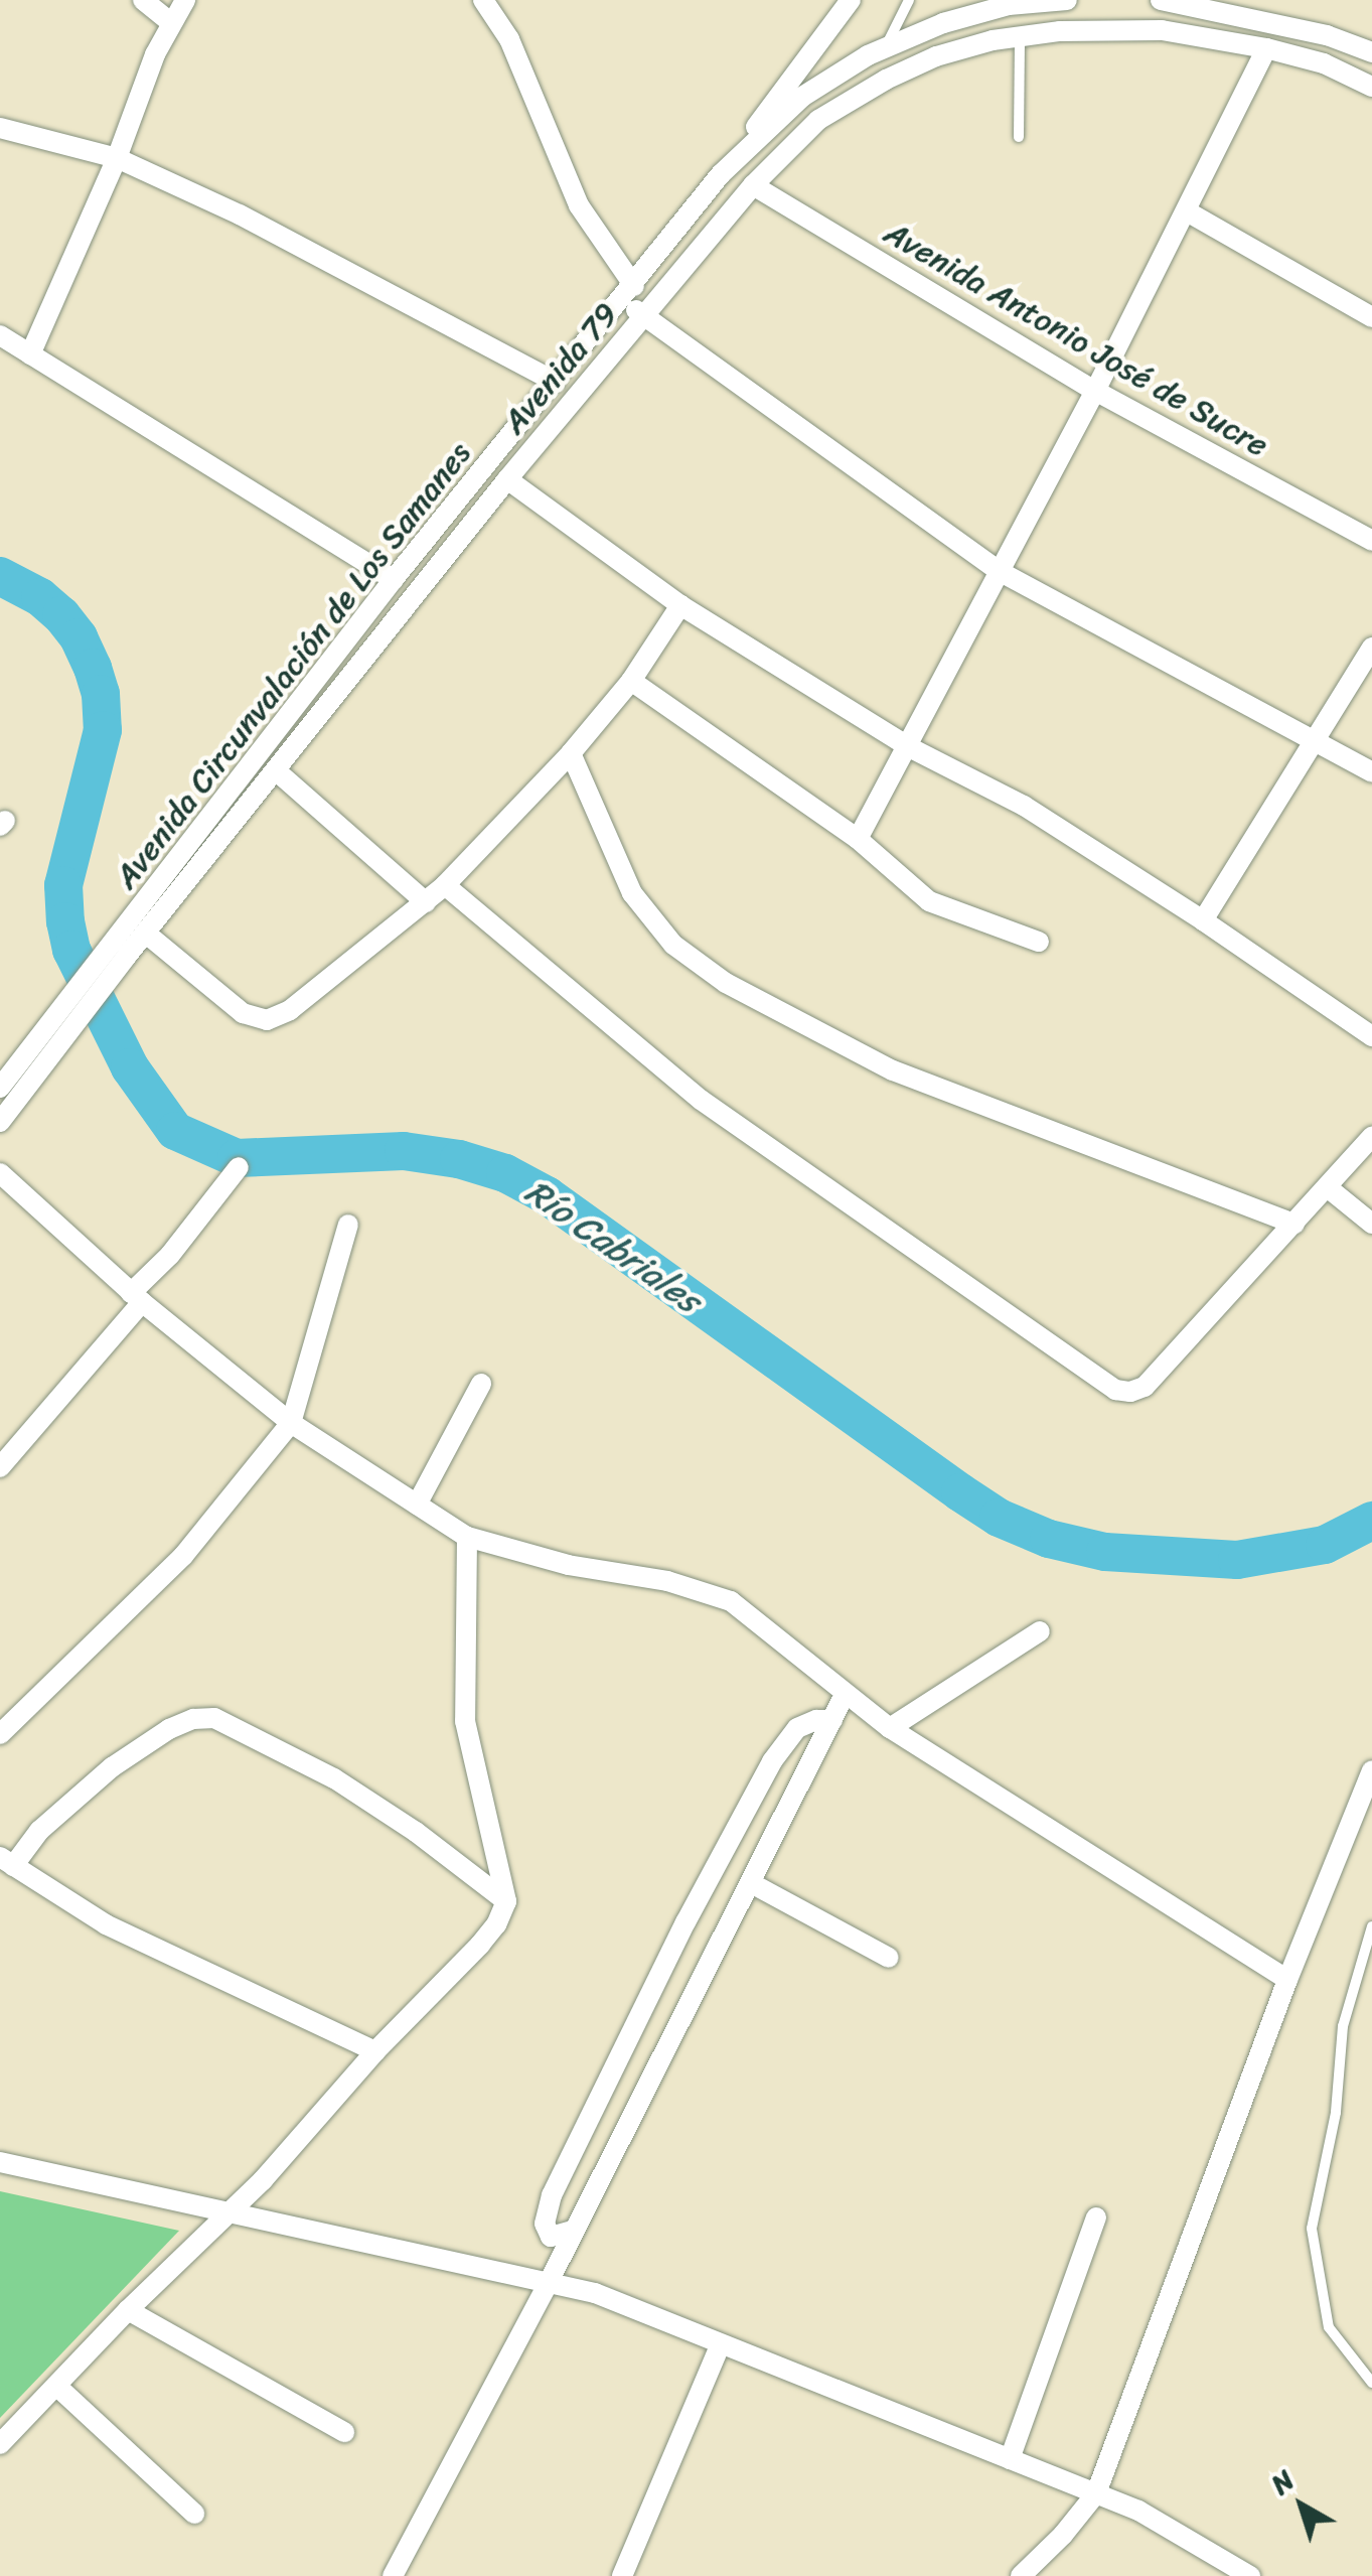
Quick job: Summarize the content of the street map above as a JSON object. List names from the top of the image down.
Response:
{
  "streets": {
    "street": ["Avenida Antonio José de Sucre", "Avenida 79", "Avenida Circunvalación de Los Samanes"]
  },
  "crossings": [
    ["Avenida Antonio José de Sucre", "Avenida 79"],
    ["Avenida 79", "Avenida Circunvalación de Los Samanes"]
  ],
  "water": ["Río Cabriales"],
  "north": "top left"
}
